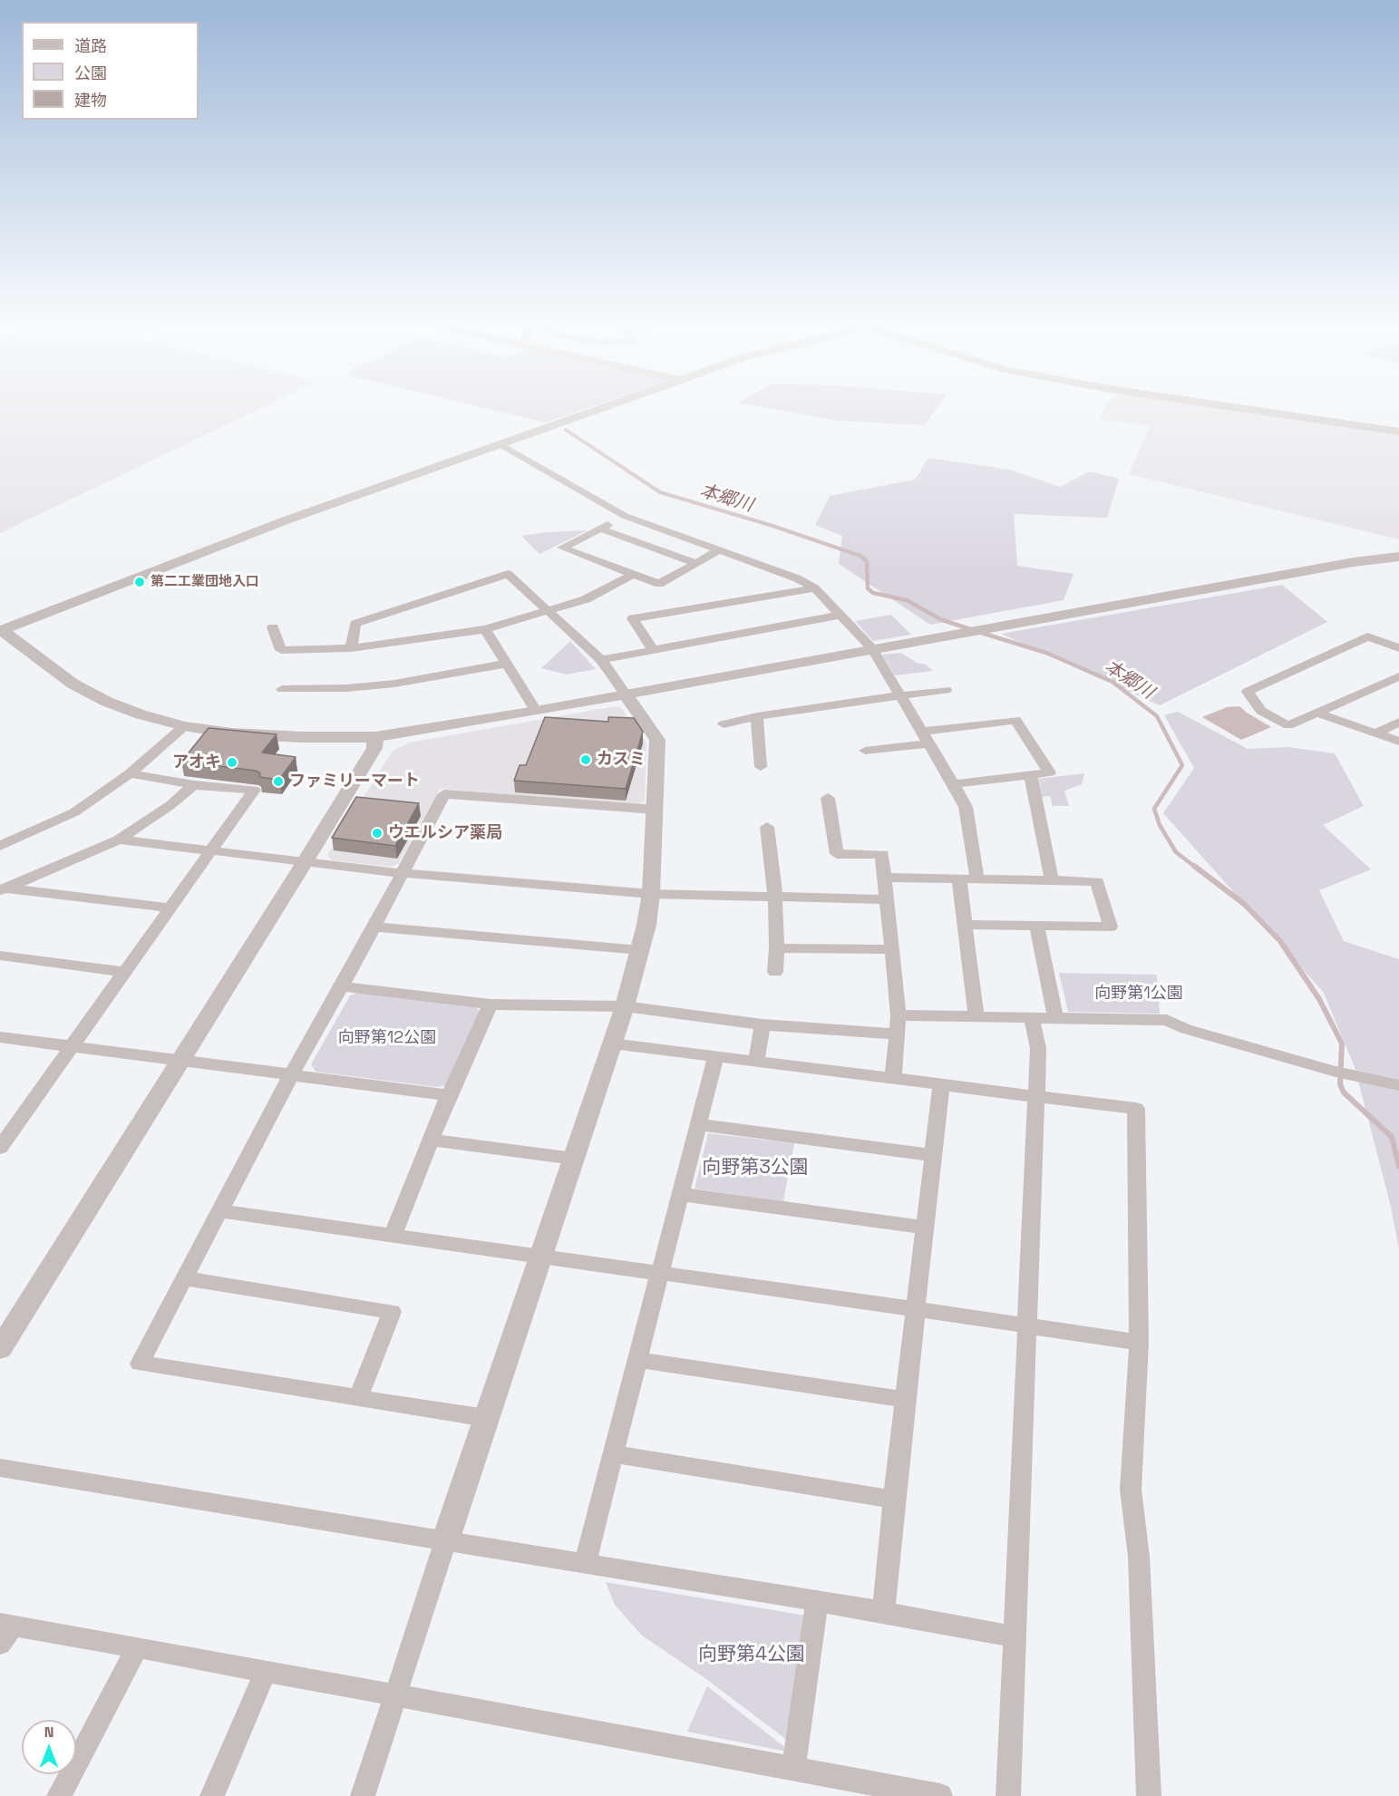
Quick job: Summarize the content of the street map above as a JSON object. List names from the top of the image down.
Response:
{
  "water": ["本郷川"],
  "parks": [
    "向野第1公園",
    "向野第12公園",
    "向野第3公園",
    "向野第4公園"
  ],
  "places": [
    "第二工業団地入口",
    "カスミ",
    "アオキ",
    "ファミリーマート",
    "ウエルシア薬局"
  ],
  "legend": ["道路", "公園", "建物"],
  "north": "top"
}
